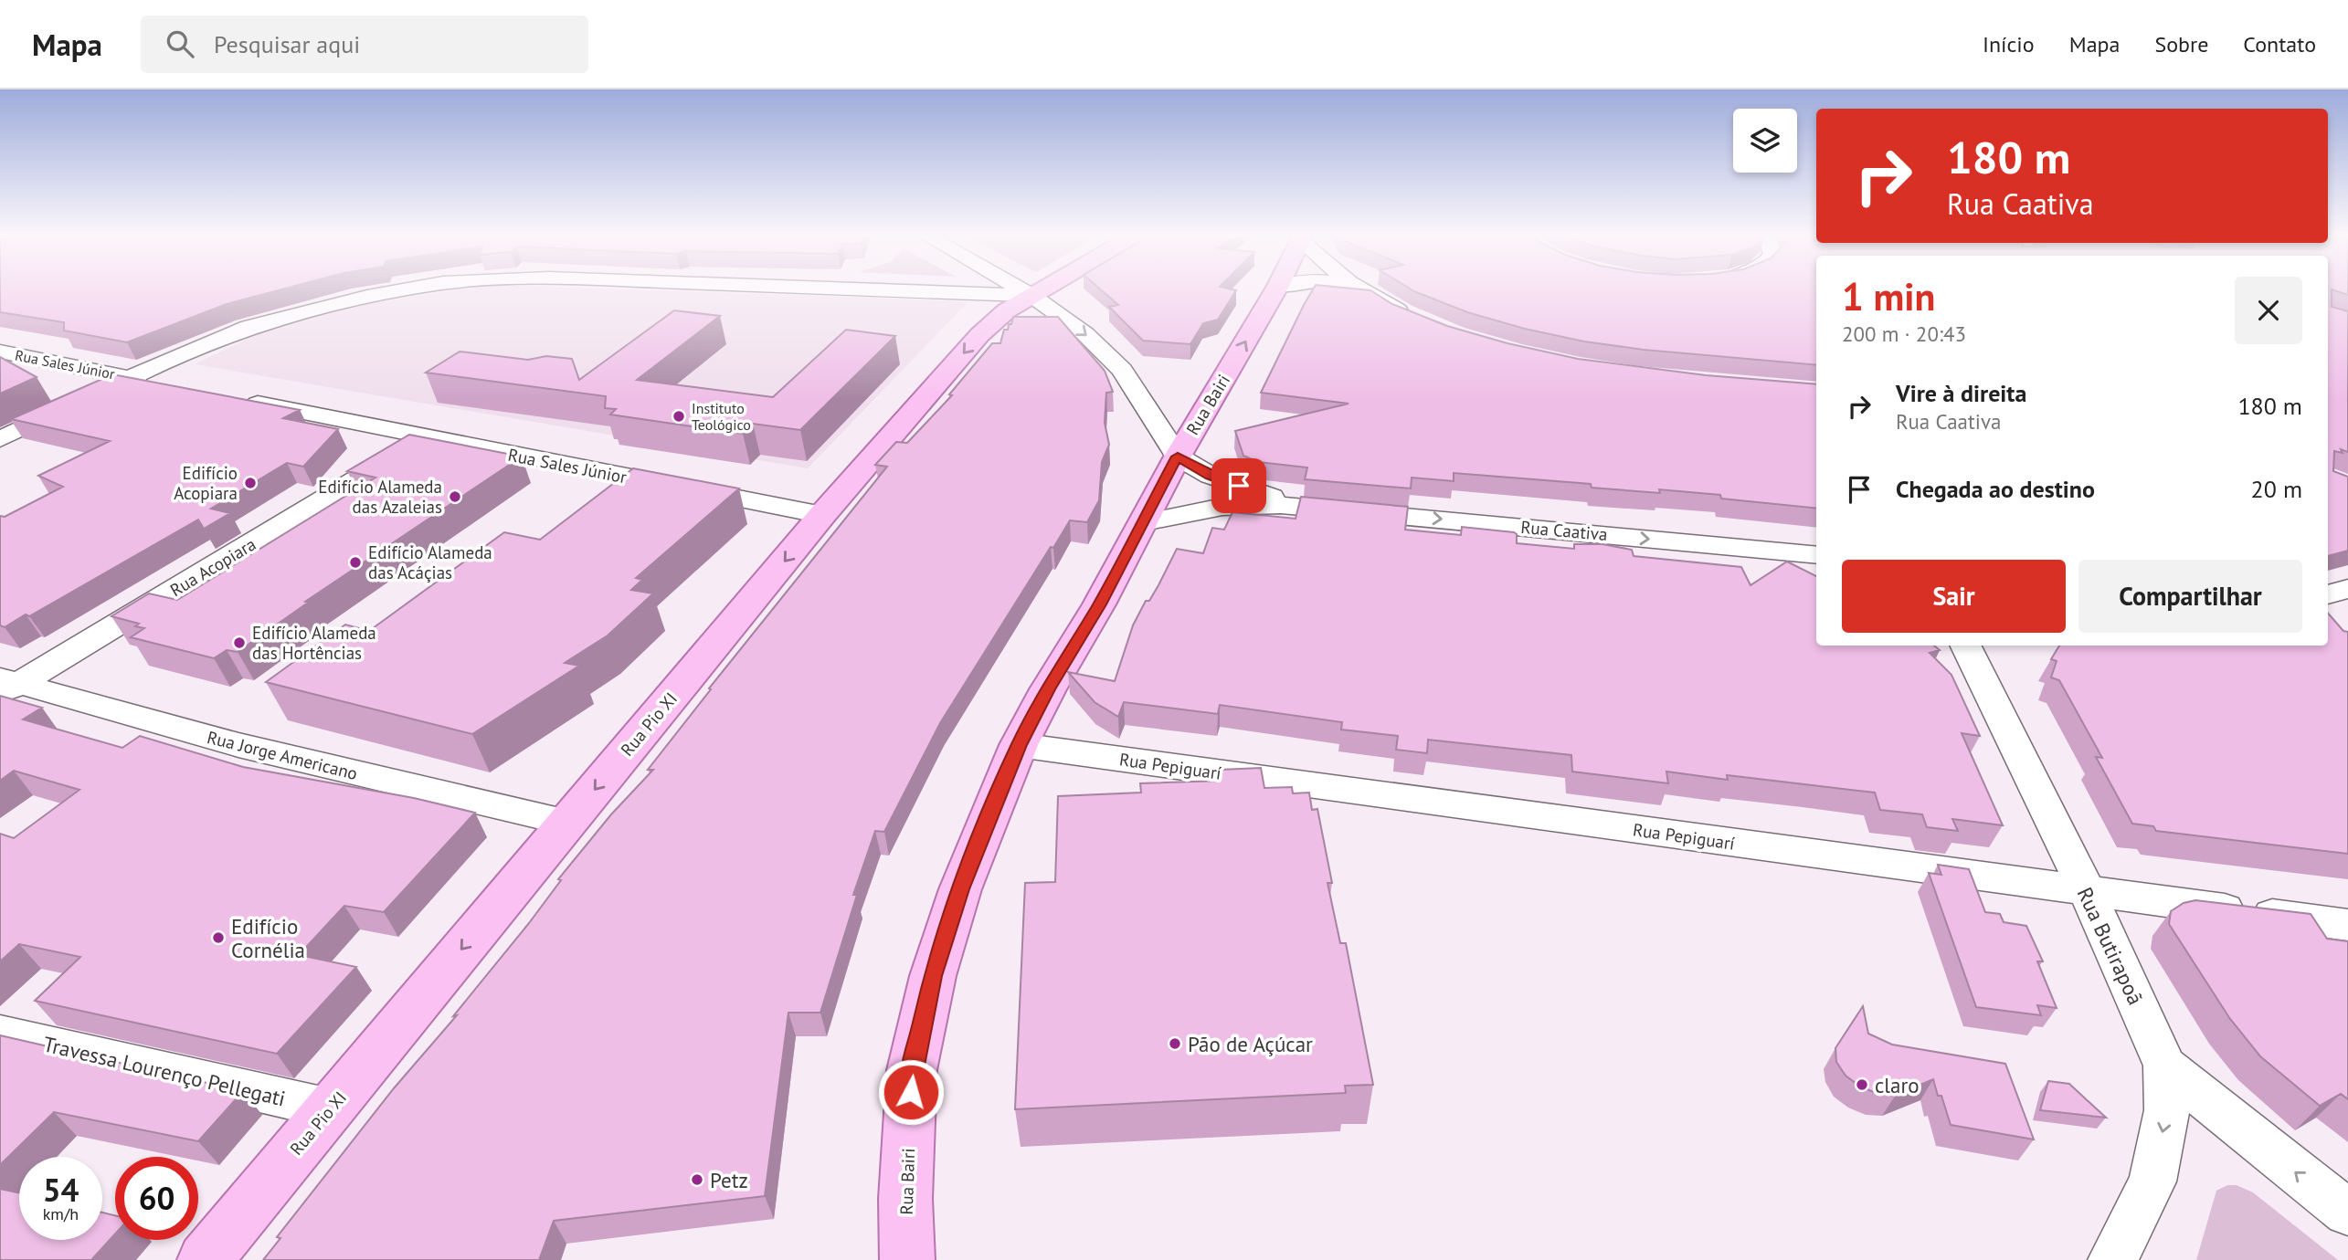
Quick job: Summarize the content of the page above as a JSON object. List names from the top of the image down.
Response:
{
  "streets": {
    "main road": ["Rua Bairi", "Rua Pio XI"],
    "street": [
      "Rua Sales Júnior",
      "Rua Caativa",
      "Rua Acopiara",
      "Rua Jorge Americano",
      "Rua Pepiguarí",
      "Rua Butirapoã",
      "Travessa Lourenço Pellegati"
    ]
  },
  "crossings": [
    ["Rua Sales Júnior", "Rua Acopiara"],
    ["Rua Sales Júnior", "Rua Pio XI"],
    ["Rua Bairi", "Rua Caativa"],
    ["Rua Bairi", "Rua Pepiguarí"],
    ["Rua Caativa", "Rua Pio XI"],
    ["Rua Acopiara", "Rua Jorge Americano"],
    ["Rua Pio XI", "Rua Jorge Americano"],
    ["Rua Pio XI", "Travessa Lourenço Pellegati"],
    ["Rua Pepiguarí", "Rua Butirapoã"]
  ],
  "one_way": ["Rua Caativa", "Rua Pio XI"],
  "places": [
    "Instituto Teológico",
    "Edifício Acopiara",
    "Edifício Alameda das Azaleias",
    "Edifício Alameda das Acáçias",
    "Edifício Alameda das Hortências",
    "Edifício Cornélia",
    "Pão de Açúcar",
    "claro",
    "Petz"
  ],
  "page": {
    "header": "Mapa",
    "search": "Pesquisar aqui",
    "nav": [
      "Início",
      "Mapa",
      "Sobre",
      "Contato"
    ],
    "turn": ["180 m", "Rua Caativa"],
    "heading": ["1 min", "200 m · 20:43"],
    "list": [
      {
        "name": "Vire à direita",
        "note": "Rua Caativa",
        "value": "180 m"
      },
      {
        "name": "Chegada ao destino",
        "value": "20 m"
      }
    ],
    "buttons": ["Sair", "Compartilhar"],
    "speed": "54 km/h",
    "limit": "60"
  }
}
